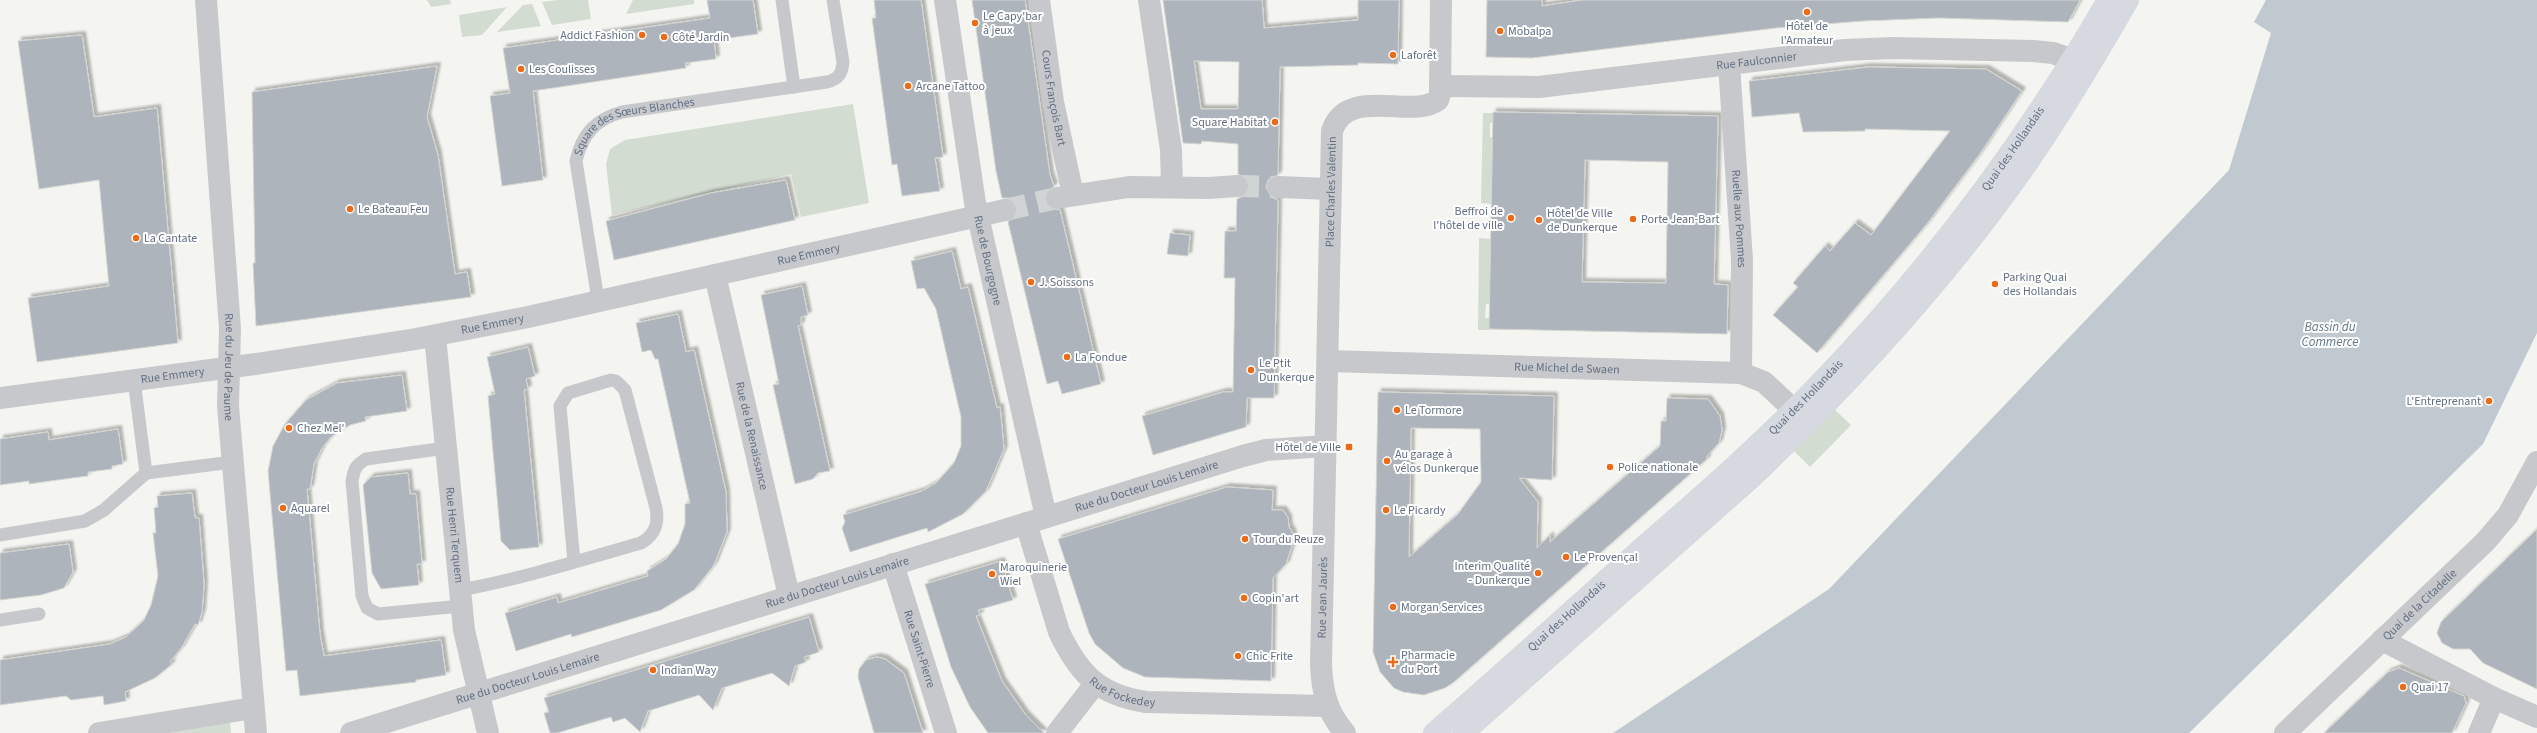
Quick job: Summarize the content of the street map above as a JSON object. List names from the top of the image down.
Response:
{
  "streets": {
    "street": [
      "Rue Faulconnier",
      "Cours François Bart",
      "Quai des Hollandais",
      "Place Charles Valentin",
      "Ruelle aux Pommes",
      "Rue Emmery",
      "Rue de Bourgogne",
      "Rue du Jeu de Paume",
      "Rue Michel de Swaen",
      "Rue de la Renaissance",
      "Rue du Docteur Louis Lemaire",
      "Rue Henri Terquem",
      "Rue Jean Jaurès",
      "Quai de la Citadelle",
      "Rue Saint-Pierre",
      "Rue Fockedey"
    ],
    "lane": ["Square des Sœurs Blanches"]
  },
  "crossings": [
    ["Rue Faulconnier", "Quai des Hollandais"],
    ["Rue Faulconnier", "Place Charles Valentin"],
    ["Rue Faulconnier", "Ruelle aux Pommes"],
    ["Square des Sœurs Blanches", "Rue Emmery"],
    ["Quai des Hollandais", "Rue Michel de Swaen"],
    ["Place Charles Valentin", "Rue Michel de Swaen"],
    ["Place Charles Valentin", "Rue Jean Jaurès"],
    ["Ruelle aux Pommes", "Rue Michel de Swaen"],
    ["Rue Emmery", "Rue de Bourgogne"],
    ["Rue Emmery", "Rue du Jeu de Paume"],
    ["Rue Emmery", "Rue de la Renaissance"],
    ["Rue Emmery", "Rue Henri Terquem"],
    ["Rue de Bourgogne", "Rue du Docteur Louis Lemaire"],
    ["Rue Michel de Swaen", "Rue Jean Jaurès"],
    ["Rue de la Renaissance", "Rue du Docteur Louis Lemaire"],
    ["Rue du Docteur Louis Lemaire", "Rue Henri Terquem"],
    ["Rue du Docteur Louis Lemaire", "Rue Jean Jaurès"],
    ["Rue du Docteur Louis Lemaire", "Rue Saint-Pierre"],
    ["Rue du Docteur Louis Lemaire", "Rue Fockedey"],
    ["Rue Jean Jaurès", "Rue Fockedey"]
  ],
  "water": ["Bassin du Commerce"],
  "places": {
    "other": [
      "Hôtel de l'Armateur",
      "Le Capy'bar à jeux",
      "Mobalpa",
      "Addict Fashion",
      "Côté Jardin",
      "Laforêt",
      "Les Coulisses",
      "Arcane Tattoo",
      "Square Habitat",
      "Le Bateau Feu",
      "Beffroi de l'hôtel de ville",
      "Porte Jean-Bart",
      "Hôtel de Ville de Dunkerque",
      "La Cantate",
      "J. Soissons",
      "Parking Quai des Hollandais",
      "La Fondue",
      "Le Ptit Dunkerque",
      "L'Entreprenant",
      "Le Tormore",
      "Chez Mel'",
      "Au garage à vélos Dunkerque",
      "Police nationale",
      "Aquarel",
      "Le Picardy",
      "Tour du Reuze",
      "Le Provençal",
      "Interim Qualité - Dunkerque",
      "Maroquinerie Wiel",
      "Copin'art",
      "Morgan Services",
      "Chic Frite",
      "Indian Way",
      "Quai 17"
    ],
    "transit": ["Hôtel de Ville"],
    "health": ["Pharmacie du Port"]
  }
}
